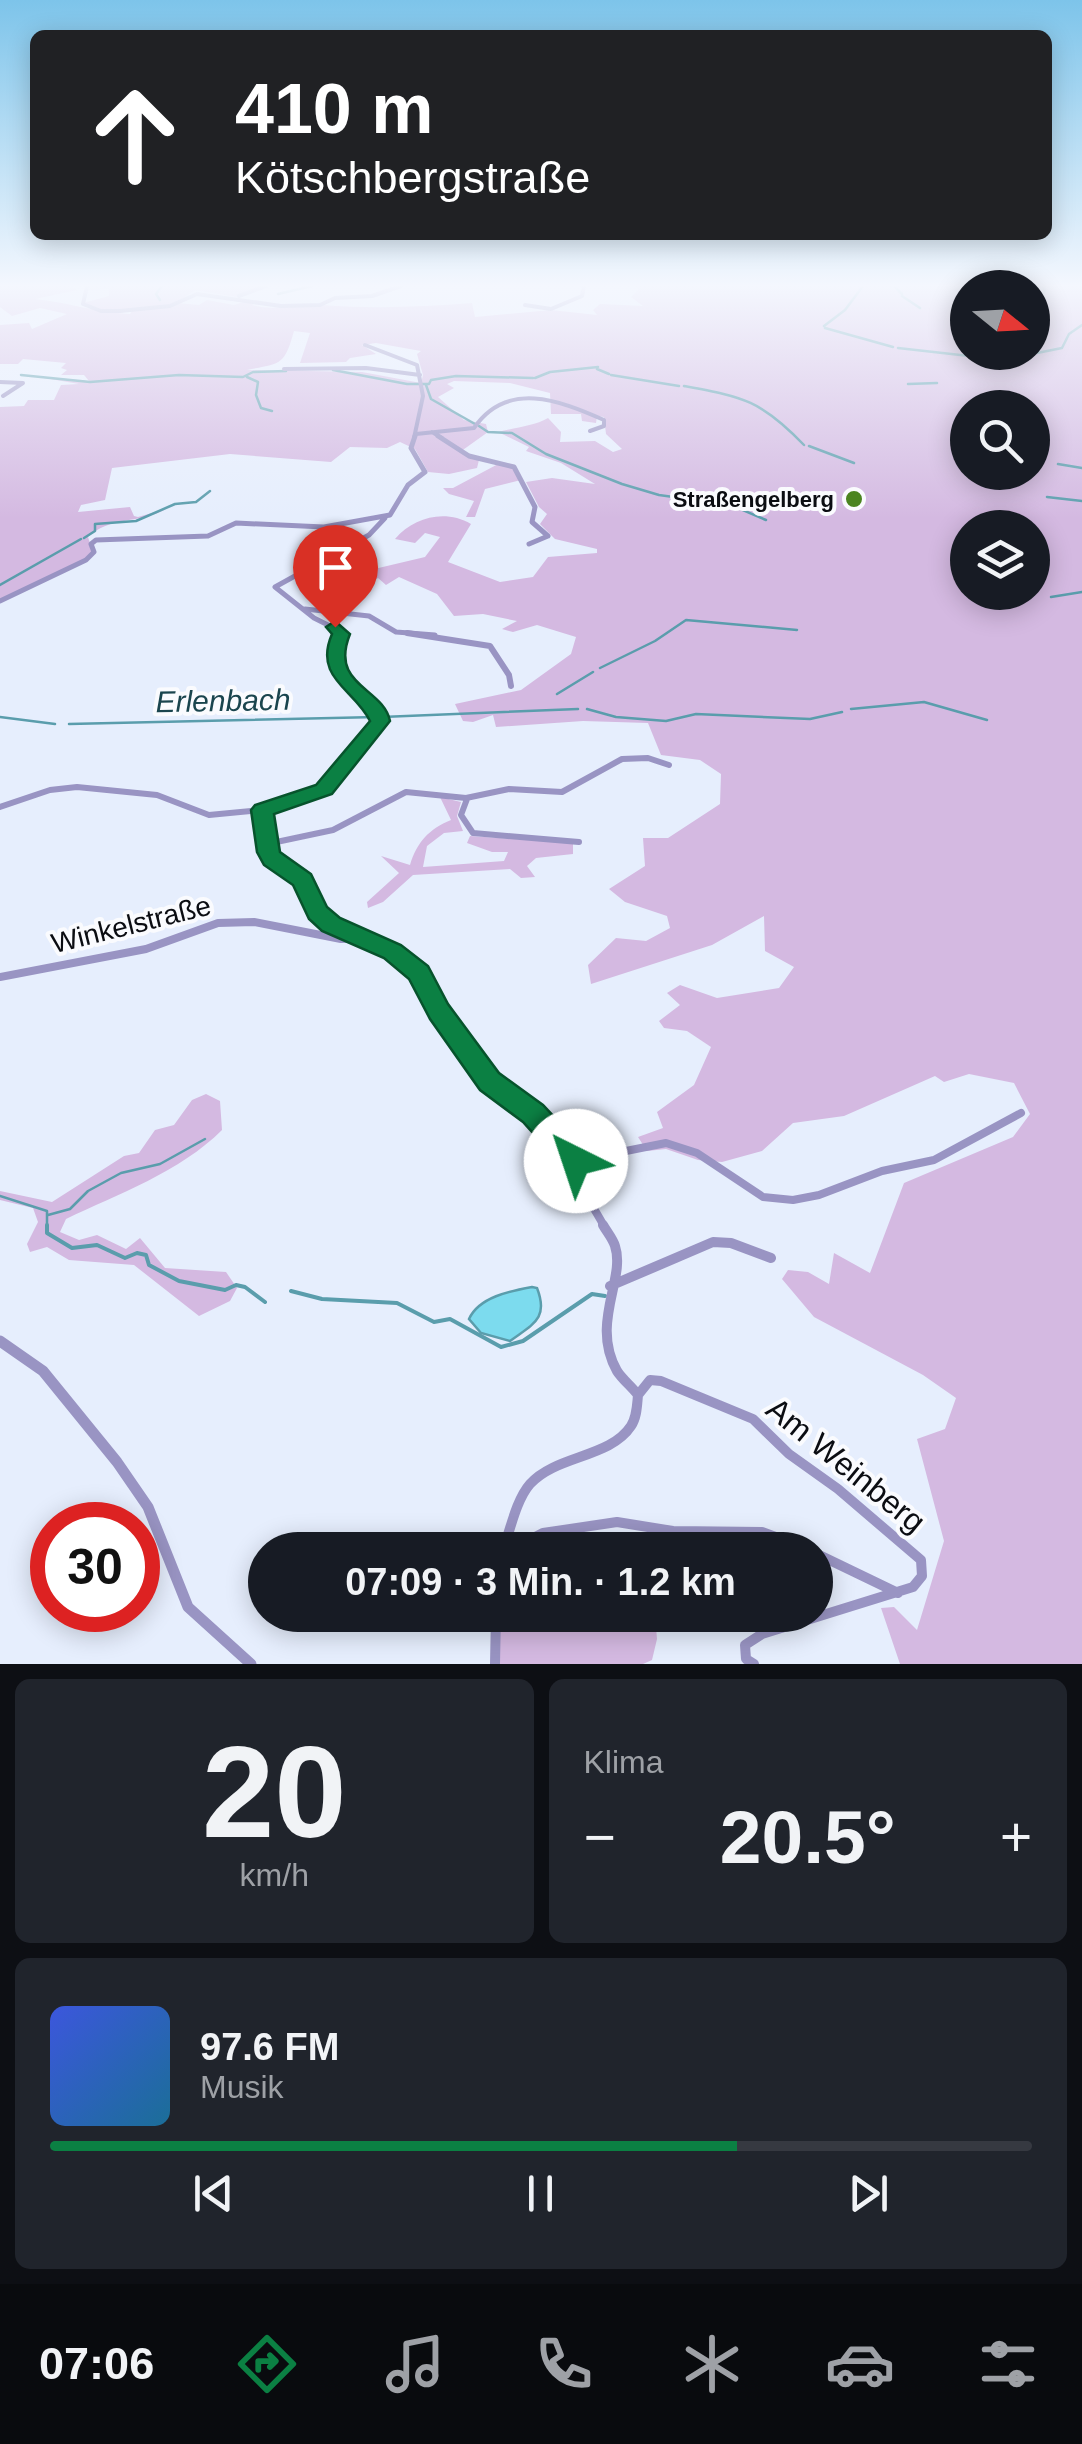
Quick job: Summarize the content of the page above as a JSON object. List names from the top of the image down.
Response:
{
  "streets": {
    "street": ["Winkelstraße", "Am Weinberg"]
  },
  "crossings": [
    ["Winkelstraße", "Am Weinberg"]
  ],
  "water": ["Erlenbach"],
  "places": ["Straßengelberg"],
  "north": "right",
  "page": {
    "turn": ["410 m", "Kötschbergstraße"],
    "limit": "30",
    "trip": "07:09 · 3 Min. · 1.2 km",
    "tile": [
      ["20", "km/h"],
      "Klima"
    ],
    "heat": ["−", "20.5°", "+"],
    "song": ["97.6 FM", "Musik"],
    "tabs": "07:06"
  }
}
